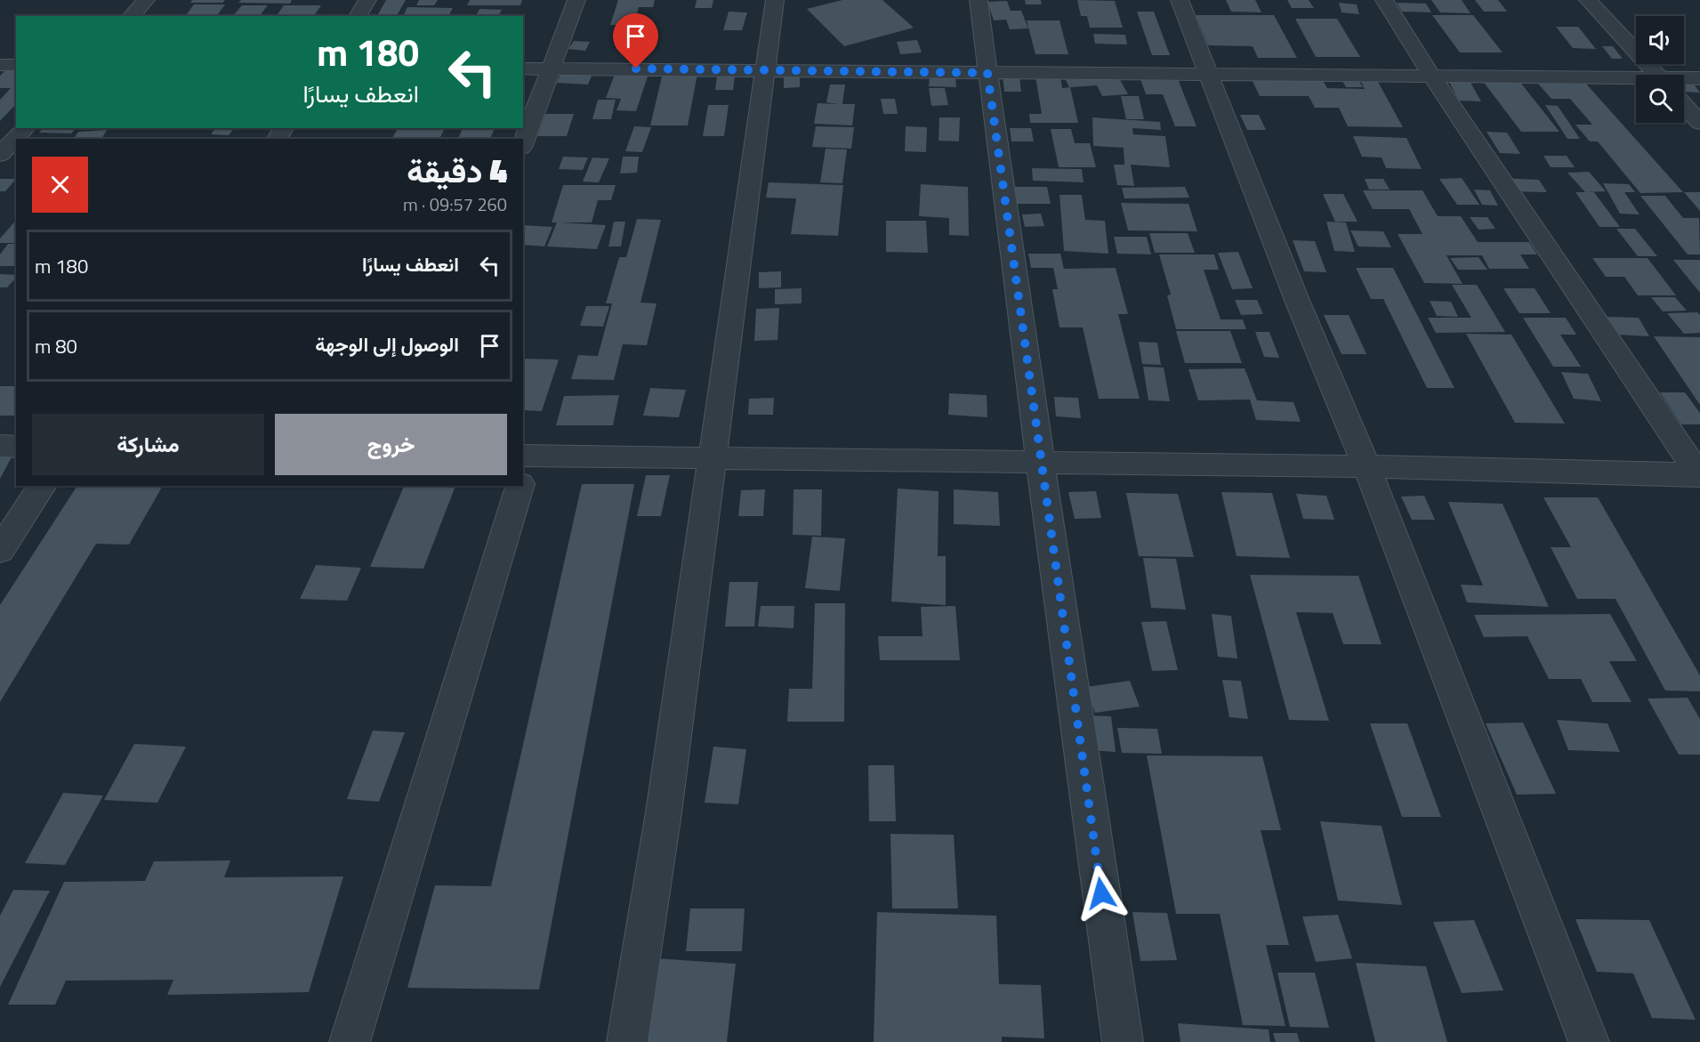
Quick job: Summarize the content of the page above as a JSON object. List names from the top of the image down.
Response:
{
  "page": {
    "turn": ["180 m", "انعطف يسارًا"],
    "heading": ["4 دقيقة", "260 m · 09:57"],
    "list": [
      {
        "name": "انعطف يسارًا",
        "value": "180 m"
      },
      {
        "name": "الوصول إلى الوجهة",
        "value": "80 m"
      }
    ],
    "buttons": ["خروج", "مشاركة"]
  }
}
